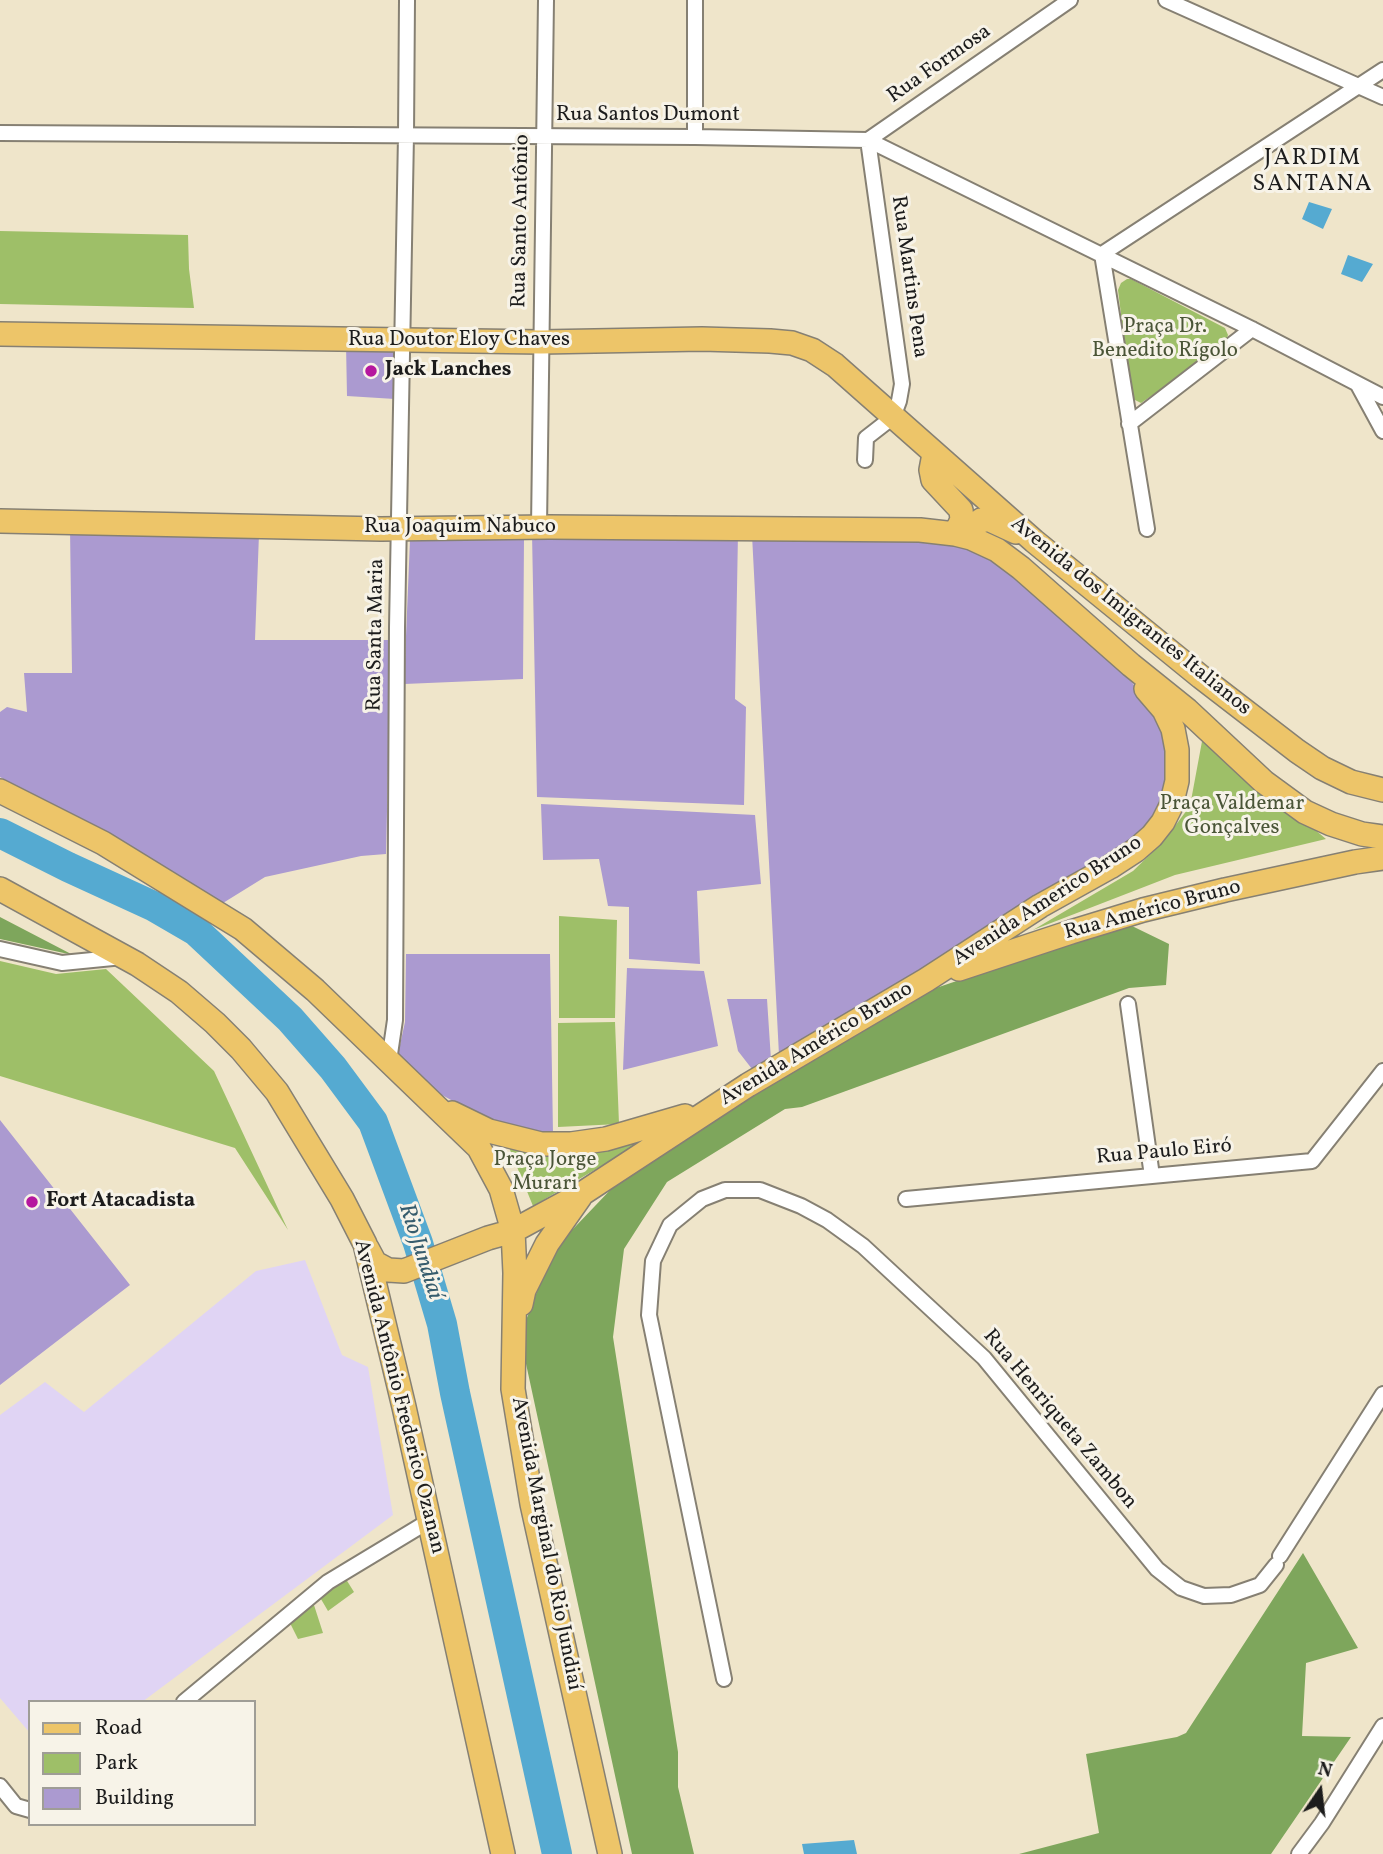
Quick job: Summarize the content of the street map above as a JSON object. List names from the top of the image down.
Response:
{
  "streets": {
    "main road": [
      "Rua Doutor Eloy Chaves",
      "Rua Joaquim Nabuco",
      "Avenida dos Imigrantes Italianos",
      "Avenida Americo Bruno",
      "Rua Américo Bruno",
      "Avenida Américo Bruno",
      "Avenida Antônio Frederico Ozanan",
      "Avenida Marginal do Rio Jundiaí"
    ],
    "street": [
      "Rua Formosa",
      "Rua Santos Dumont",
      "Rua Santo Antônio",
      "Rua Martins Pena",
      "Rua Santa Maria",
      "Rua Paulo Eiró",
      "Rua Henriqueta Zambon"
    ]
  },
  "crossings": [
    ["Rua Formosa", "Rua Santos Dumont"],
    ["Rua Formosa", "Rua Martins Pena"],
    ["Rua Santos Dumont", "Rua Santo Antônio"],
    ["Rua Santos Dumont", "Rua Martins Pena"],
    ["Rua Santos Dumont", "Rua Santa Maria"],
    ["Rua Santo Antônio", "Rua Doutor Eloy Chaves"],
    ["Rua Santo Antônio", "Rua Joaquim Nabuco"],
    ["Rua Martins Pena", "Rua Doutor Eloy Chaves"],
    ["Rua Martins Pena", "Avenida dos Imigrantes Italianos"],
    ["Rua Doutor Eloy Chaves", "Avenida dos Imigrantes Italianos"],
    ["Rua Doutor Eloy Chaves", "Rua Santa Maria"],
    ["Rua Joaquim Nabuco", "Avenida dos Imigrantes Italianos"],
    ["Rua Joaquim Nabuco", "Rua Santa Maria"],
    ["Avenida dos Imigrantes Italianos", "Avenida Americo Bruno"],
    ["Rua Santa Maria", "Avenida Marginal do Rio Jundiaí"],
    ["Avenida Americo Bruno", "Rua Américo Bruno"],
    ["Avenida Americo Bruno", "Avenida Américo Bruno"],
    ["Rua Américo Bruno", "Avenida Américo Bruno"],
    ["Avenida Américo Bruno", "Avenida Antônio Frederico Ozanan"],
    ["Avenida Américo Bruno", "Avenida Marginal do Rio Jundiaí"]
  ],
  "districts": ["JARDIM SANTANA"],
  "water": ["Rio Jundiaí"],
  "parks": ["Praça Dr. Benedito Rígolo", "Praça Valdemar Gonçalves", "Praça Jorge Murari"],
  "places": ["Jack Lanches", "Fort Atacadista"],
  "legend": ["Road", "Park", "Building"],
  "north": "top"
}
